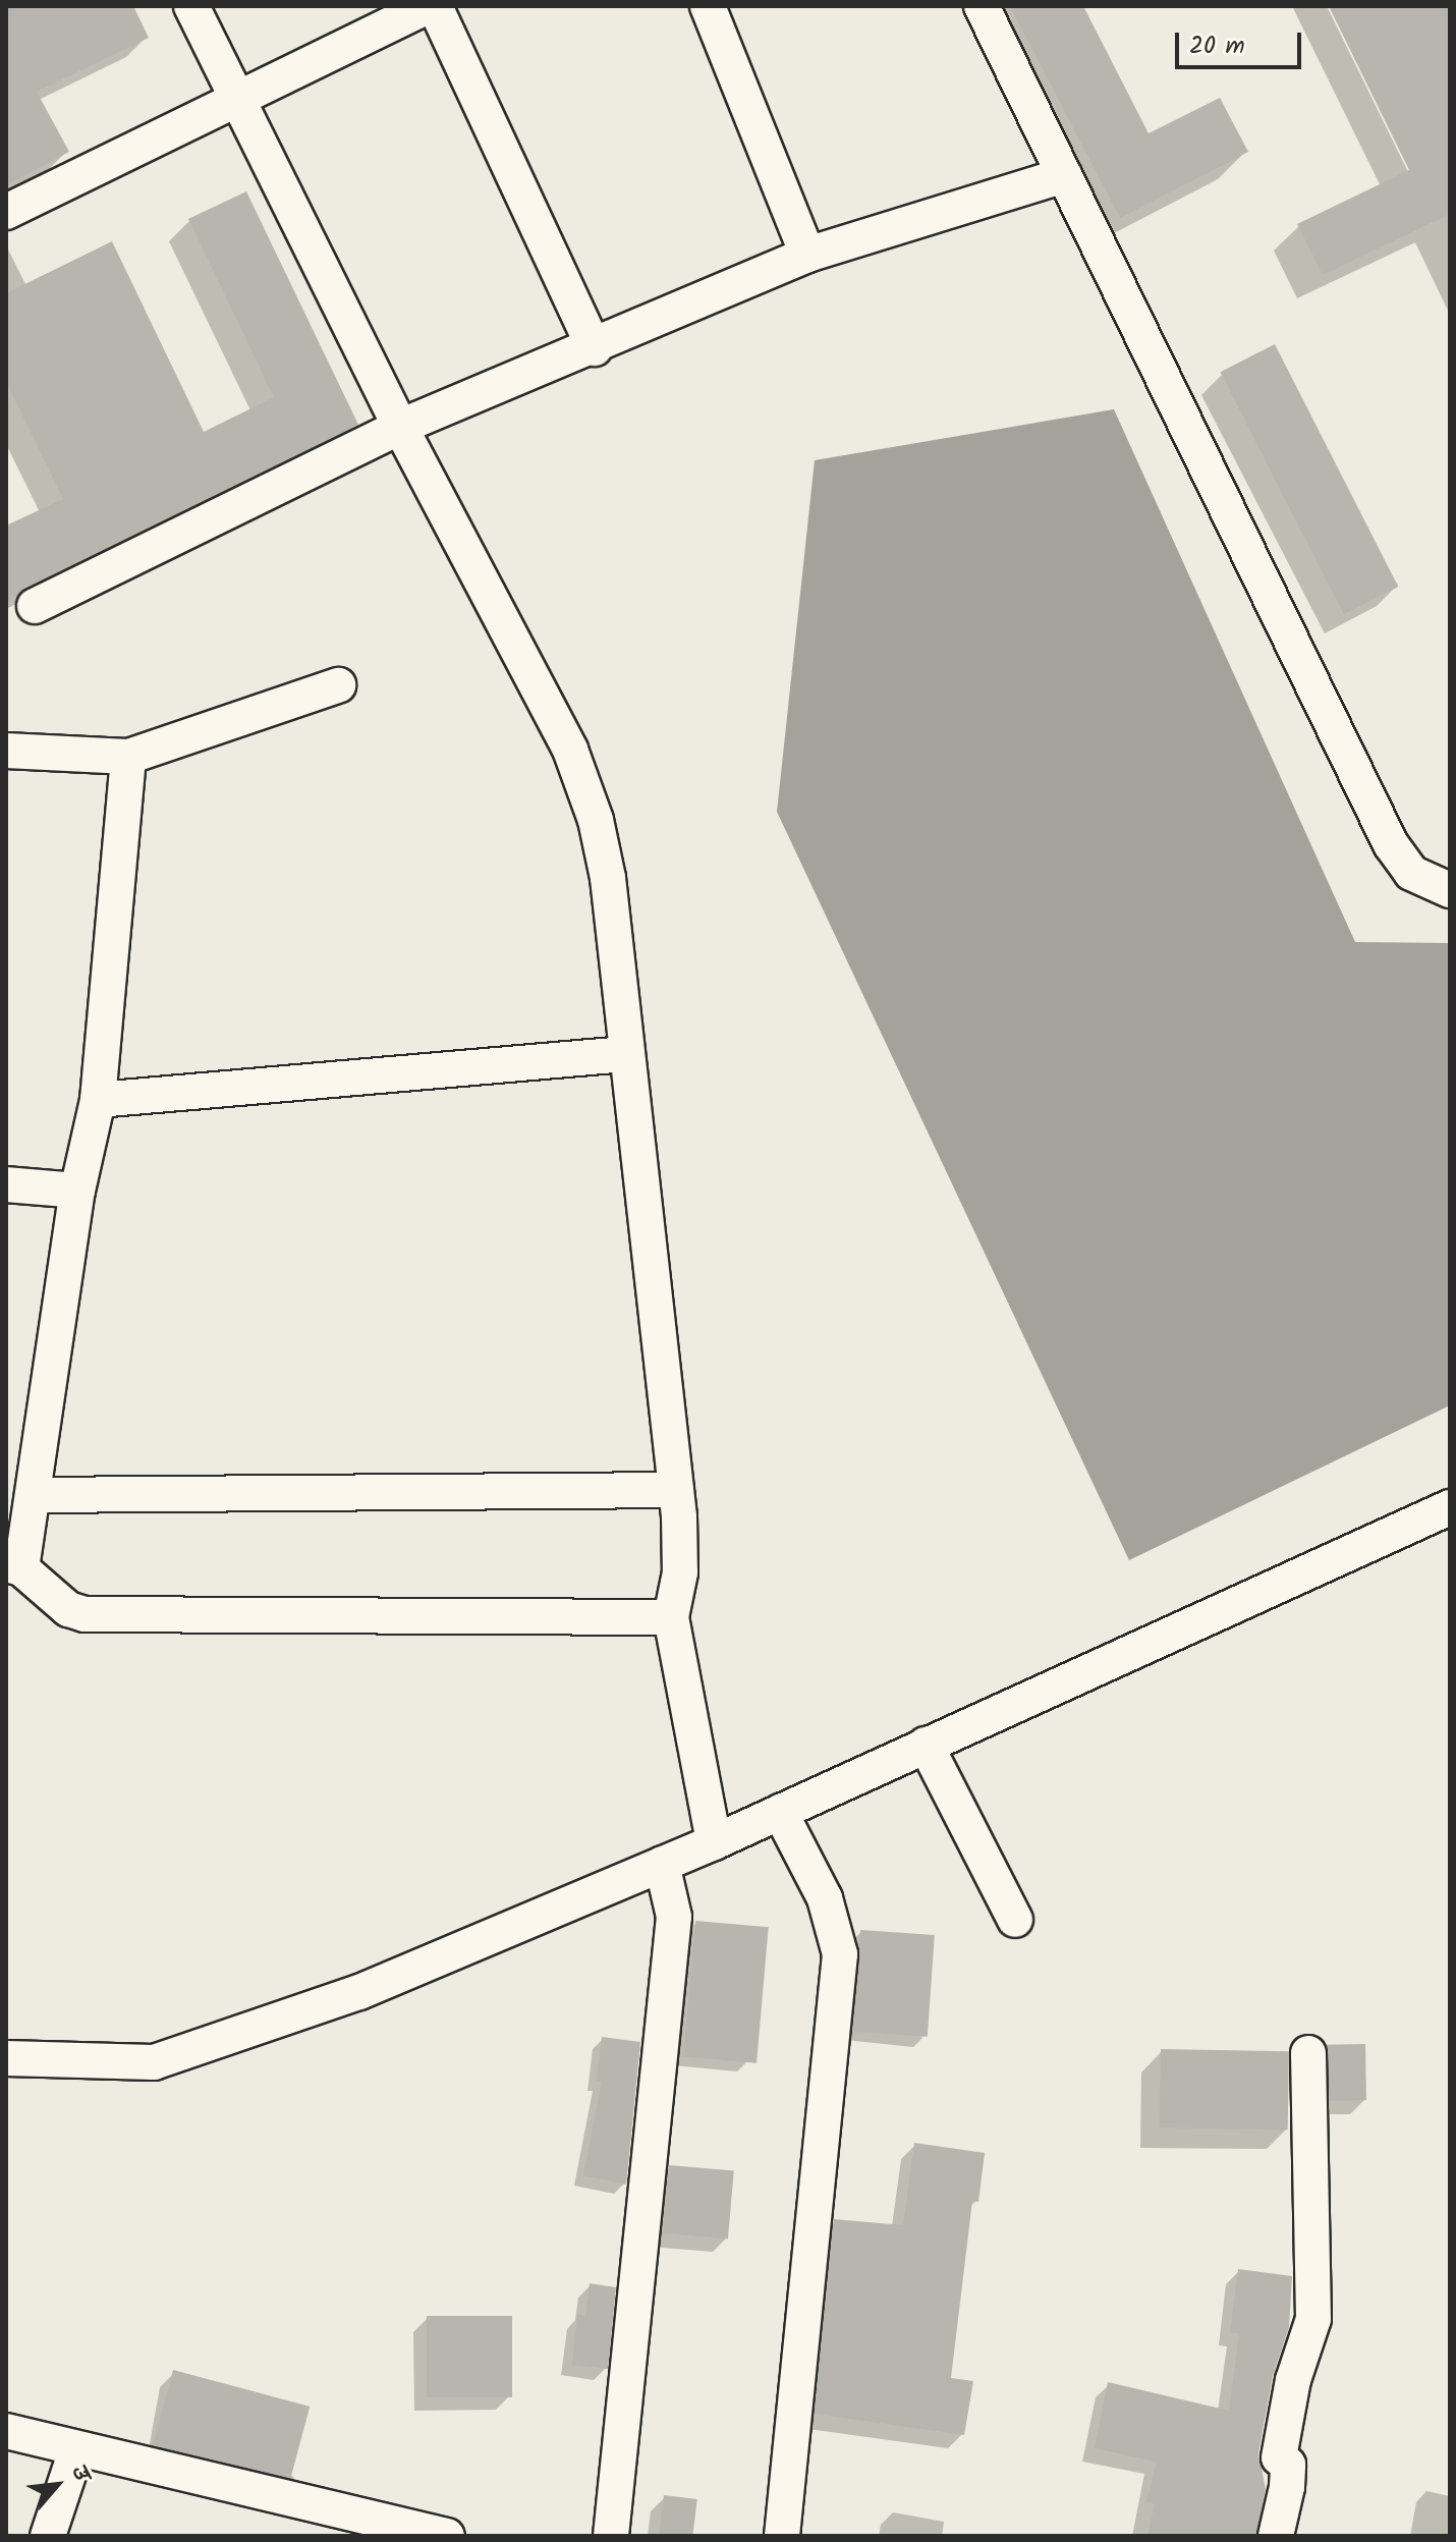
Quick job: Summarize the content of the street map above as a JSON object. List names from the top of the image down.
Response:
{
  "scale_bar": "20 m",
  "north": "top right"
}
